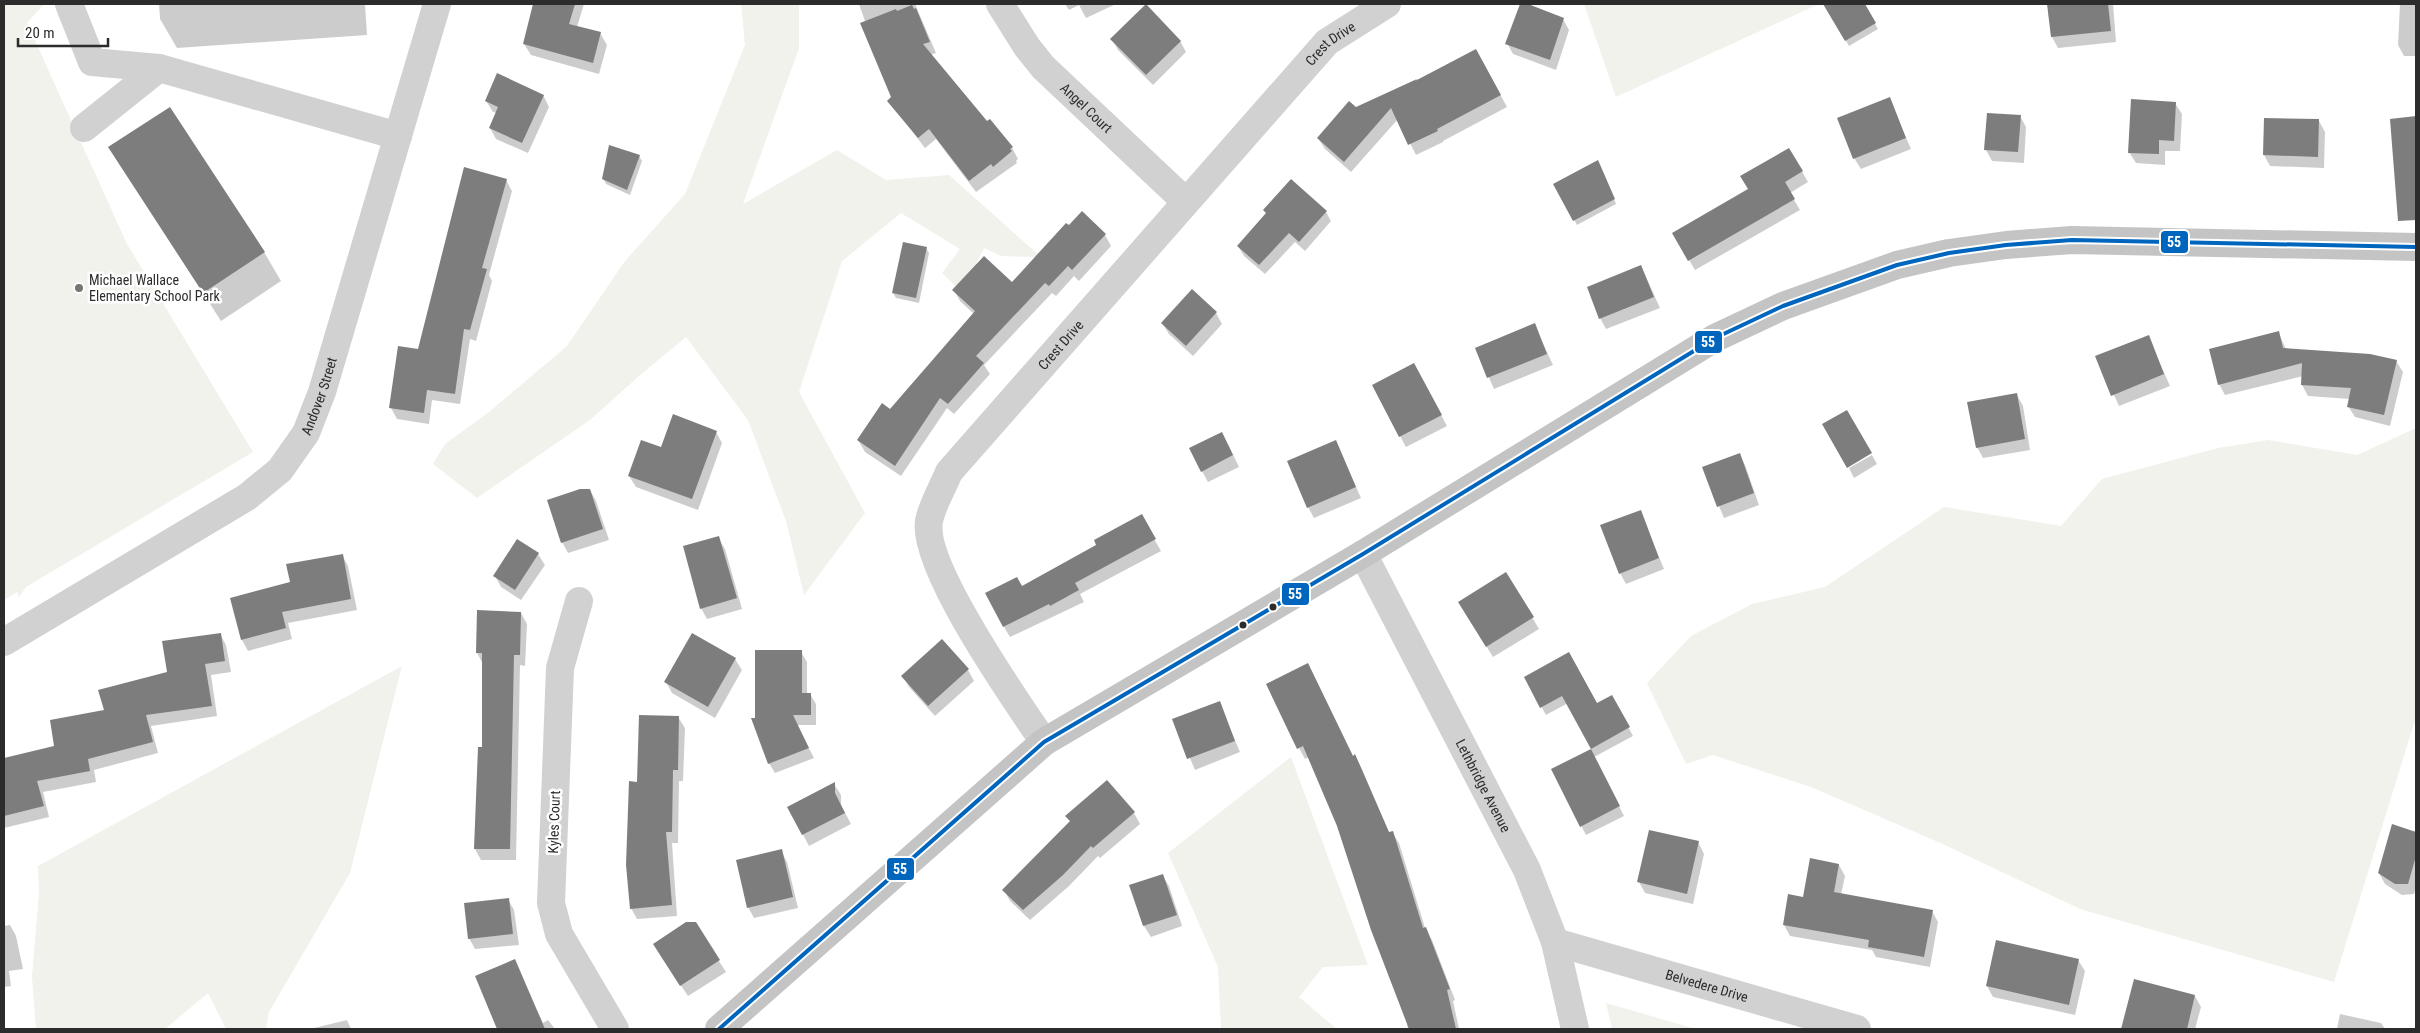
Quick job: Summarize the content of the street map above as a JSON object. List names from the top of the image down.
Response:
{
  "streets": {
    "street": [
      "Crest Drive",
      "Angel Court",
      "Andover Street",
      "Lethbridge Avenue",
      "Kyles Court",
      "Belvedere Drive"
    ]
  },
  "crossings": [
    ["Crest Drive", "Angel Court"],
    ["Lethbridge Avenue", "Belvedere Drive"]
  ],
  "places": ["Michael Wallace Elementary School Park"],
  "lines": ["transit line 55"],
  "scale_bar": "20 m"
}
